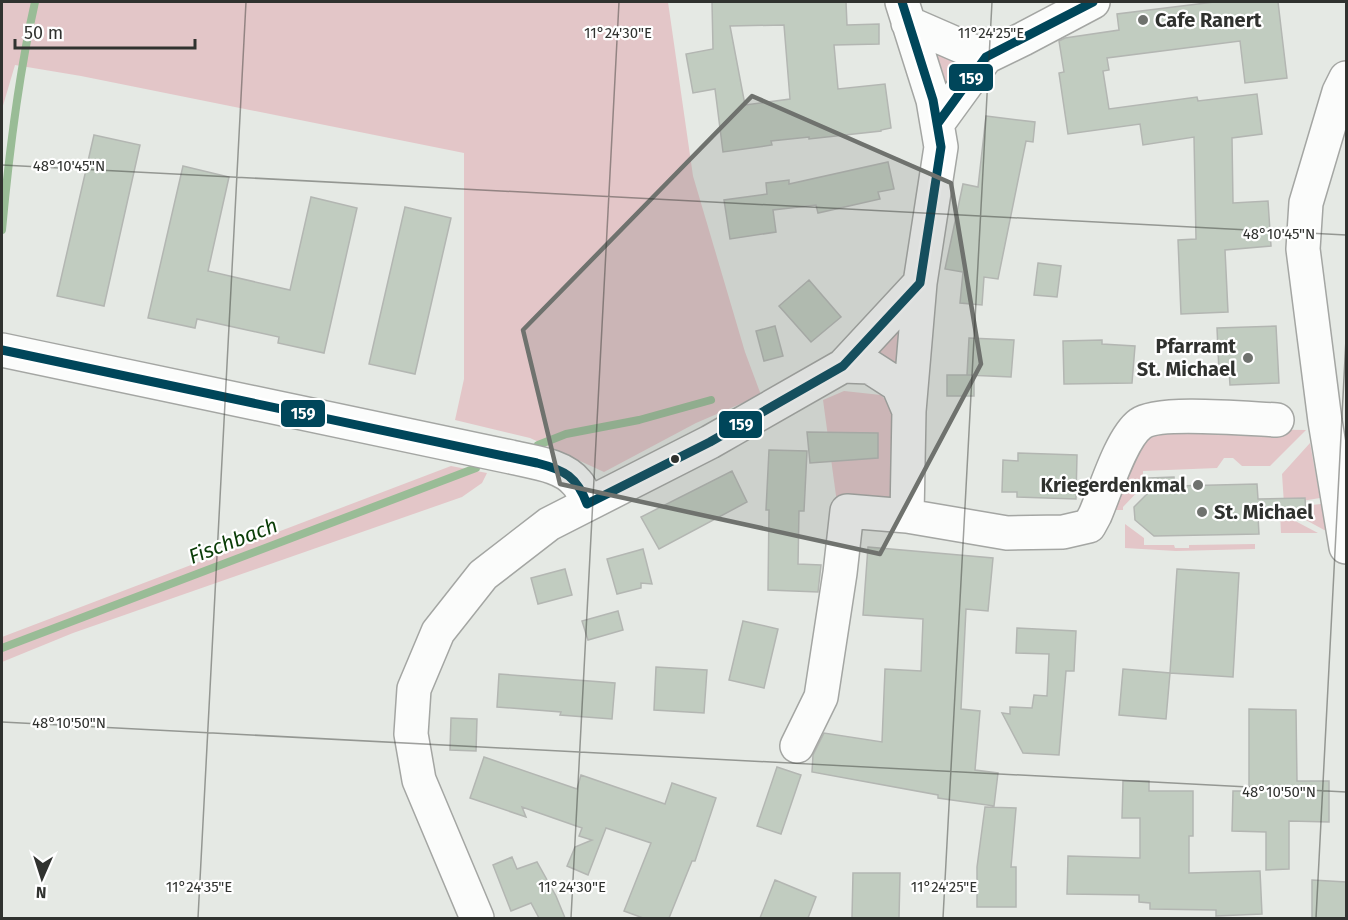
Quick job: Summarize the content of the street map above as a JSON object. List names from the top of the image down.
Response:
{
  "water": ["Fischbach"],
  "places": [
    "Cafe Ranert",
    "Pfarramt St. Michael",
    "Kriegerdenkmal",
    "St. Michael"
  ],
  "lines": ["transit line 159"],
  "scale_bar": "50 m",
  "north": "bottom",
  "coordinates": [
    "11°24'30\"E",
    "11°24'25\"E",
    "48°10'45\"N",
    "48°10'50\"N",
    "11°24'35\"E"
  ]
}
